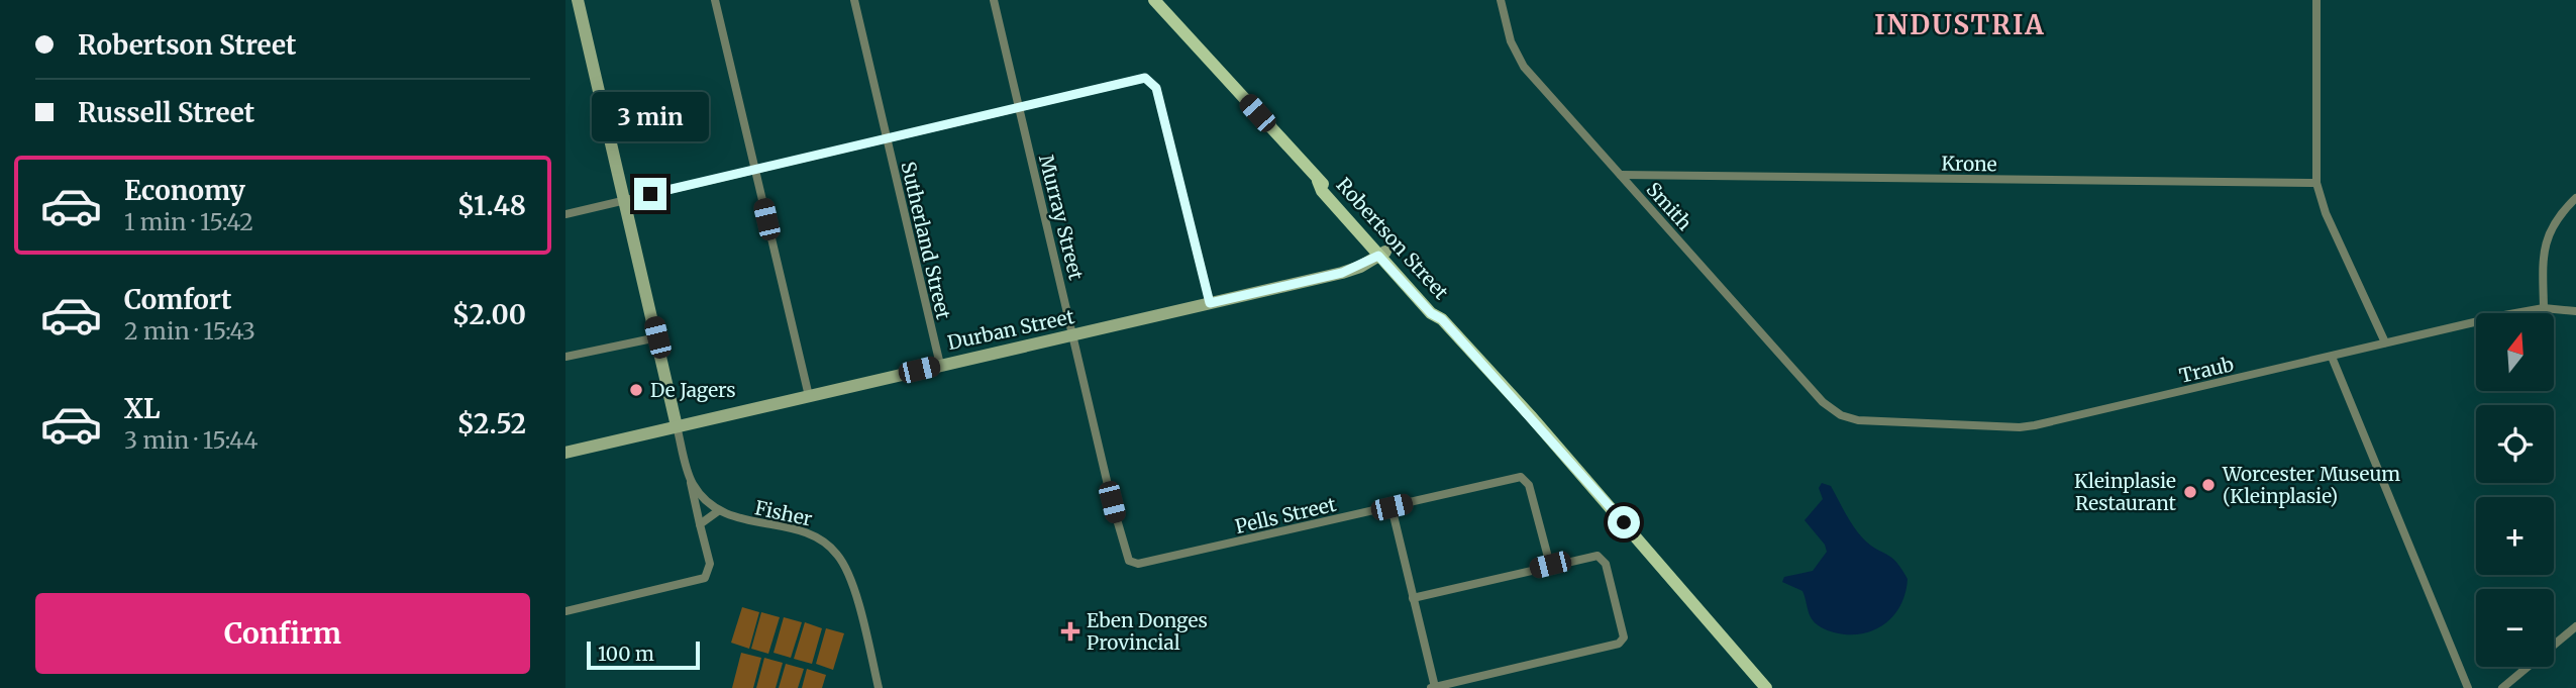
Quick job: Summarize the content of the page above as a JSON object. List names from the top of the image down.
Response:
{
  "streets": {
    "main road": ["Robertson Street"],
    "street": [
      "Krone",
      "Smith",
      "Murray Street",
      "Sutherland Street",
      "Durban Street",
      "Traub",
      "Fisher",
      "Pells Street"
    ]
  },
  "crossings": [
    ["Krone", "Smith"],
    ["Smith", "Traub"],
    ["Murray Street", "Durban Street"],
    ["Murray Street", "Pells Street"],
    ["Robertson Street", "Durban Street"],
    ["Sutherland Street", "Durban Street"],
    ["Durban Street", "Fisher"]
  ],
  "districts": ["INDUSTRIA"],
  "places": {
    "other": ["De Jagers", "Worcester Museum (Kleinplasie)", "Kleinplasie Restaurant"],
    "health": ["Eben Donges Provincial"]
  },
  "scale_bar": "100 m",
  "north": "top",
  "page": {
    "banner": ["Robertson Street", "Russell Street"],
    "bubble": "3 min",
    "list": [
      {
        "name": "Economy",
        "note": "1 min · 15:42",
        "value": "$1.48"
      },
      {
        "name": "Comfort",
        "note": "2 min · 15:43",
        "value": "$2.00"
      },
      {
        "name": "XL",
        "note": "3 min · 15:44",
        "value": "$2.52"
      }
    ],
    "map_buttons": ["+", "−"],
    "buttons": "Confirm",
    "scale": "100 m"
  }
}
